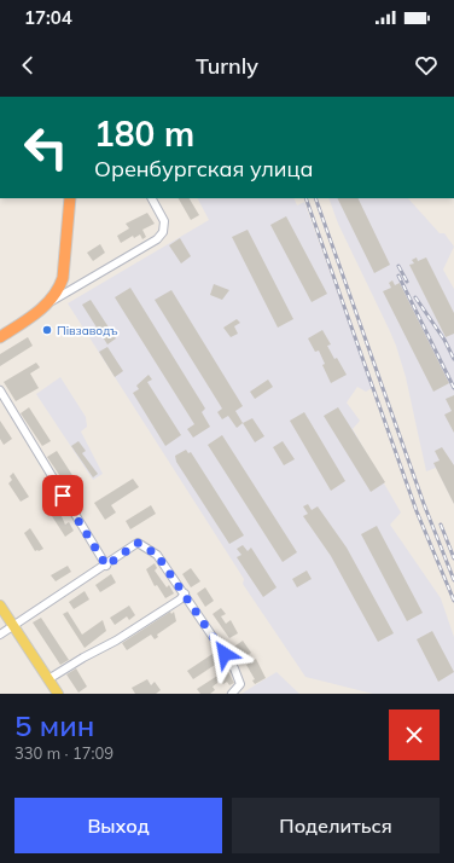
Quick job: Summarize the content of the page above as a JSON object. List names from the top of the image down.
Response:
{
  "places": ["Пiвзаводъ"],
  "page": {
    "status": "17:04",
    "header": "Turnly",
    "turn": ["180 m", "Оренбургская улица"],
    "heading": ["5 мин", "330 m · 17:09"],
    "buttons": ["Выход", "Поделиться"]
  }
}
